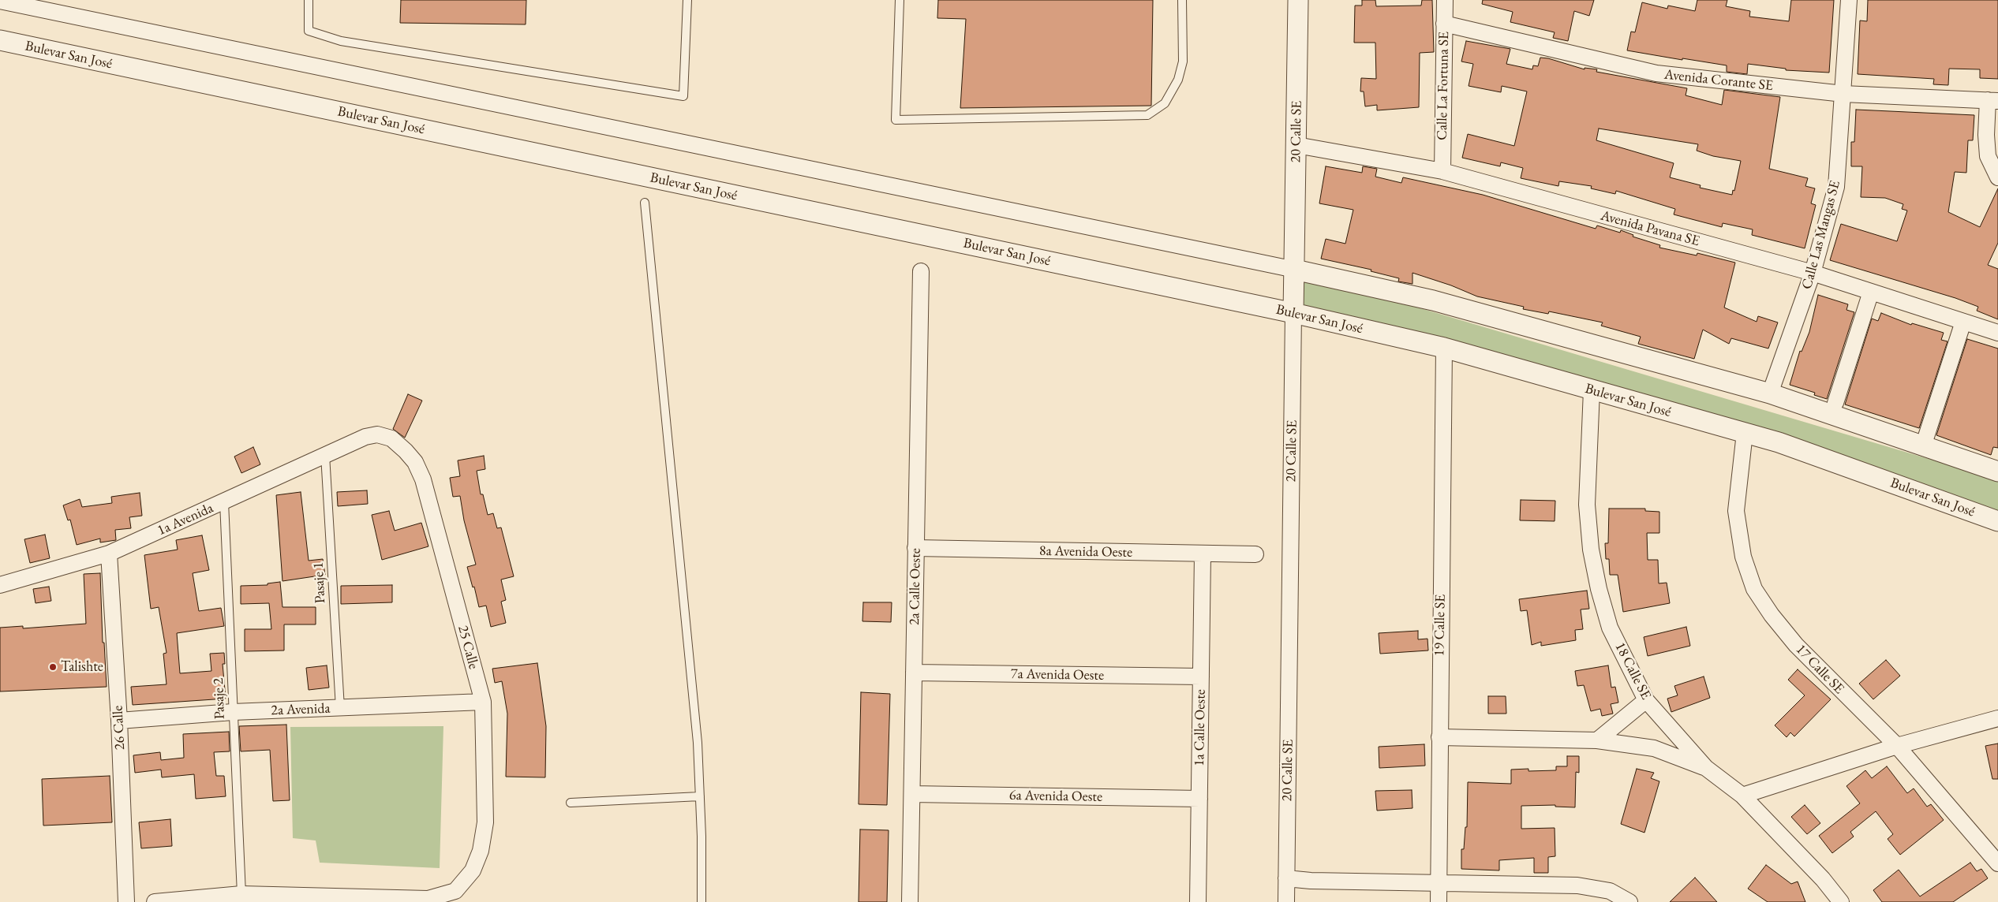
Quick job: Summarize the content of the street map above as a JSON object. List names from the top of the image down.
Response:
{
  "streets": {
    "street": [
      "Bulevar San José",
      "Avenida Corante SE",
      "Calle La Fortuna SE",
      "20 Calle SE",
      "Avenida Pavana SE",
      "Calle Las Mangas SE",
      "1a Avenida",
      "8a Avenida Oeste",
      "2a Calle Oeste",
      "19 Calle SE",
      "25 Calle",
      "17 Calle SE",
      "18 Calle SE",
      "7a Avenida Oeste",
      "2a Avenida",
      "26 Calle",
      "1a Calle Oeste",
      "6a Avenida Oeste"
    ],
    "lane": ["Pasaje 1", "Pasaje 2"]
  },
  "crossings": [
    ["Bulevar San José", "20 Calle SE"],
    ["Bulevar San José", "19 Calle SE"],
    ["Bulevar San José", "17 Calle SE"],
    ["Bulevar San José", "18 Calle SE"],
    ["Avenida Corante SE", "Calle La Fortuna SE"],
    ["Avenida Corante SE", "Calle Las Mangas SE"],
    ["Calle La Fortuna SE", "Avenida Pavana SE"],
    ["20 Calle SE", "Avenida Pavana SE"],
    ["Avenida Pavana SE", "Calle Las Mangas SE"],
    ["1a Avenida", "Pasaje 1"],
    ["1a Avenida", "25 Calle"],
    ["1a Avenida", "Pasaje 2"],
    ["1a Avenida", "26 Calle"],
    ["8a Avenida Oeste", "2a Calle Oeste"],
    ["8a Avenida Oeste", "1a Calle Oeste"],
    ["Pasaje 1", "2a Avenida"],
    ["2a Calle Oeste", "7a Avenida Oeste"],
    ["2a Calle Oeste", "6a Avenida Oeste"],
    ["25 Calle", "Pasaje 2"],
    ["25 Calle", "2a Avenida"],
    ["7a Avenida Oeste", "1a Calle Oeste"],
    ["Pasaje 2", "2a Avenida"],
    ["2a Avenida", "26 Calle"],
    ["1a Calle Oeste", "6a Avenida Oeste"]
  ],
  "places": ["Talishte"]
}
